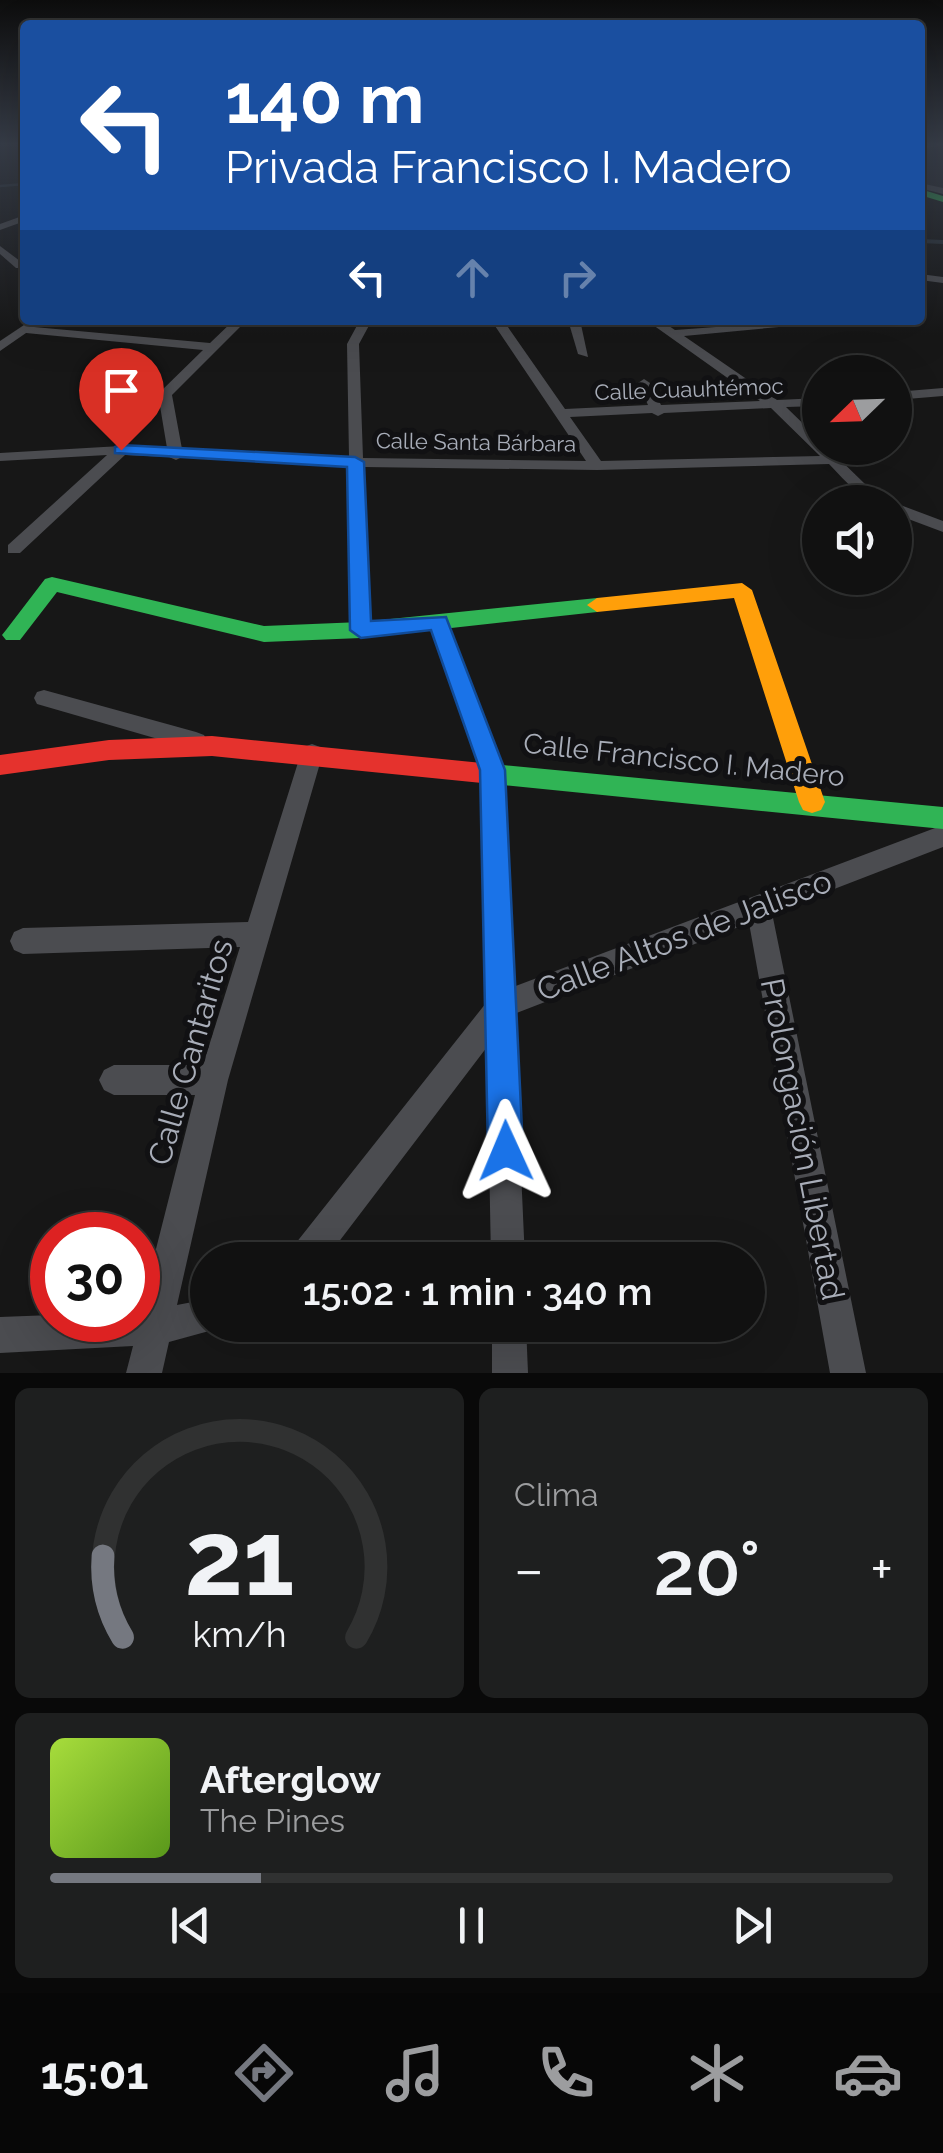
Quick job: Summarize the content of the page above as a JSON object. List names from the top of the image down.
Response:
{
  "streets": {
    "street": [
      "Calle Cuauhtémoc",
      "Calle Santa Bárbara",
      "Calle Francisco I. Madero",
      "Calle Altos de Jalisco",
      "Calle Cantaritos",
      "Prolongación Libertad"
    ]
  },
  "crossings": [
    ["Calle Francisco I. Madero", "Calle Cantaritos"],
    ["Calle Altos de Jalisco", "Prolongación Libertad"]
  ],
  "north": "bottom left",
  "page": {
    "turn": ["140 m", "Privada Francisco I. Madero"],
    "limit": "30",
    "trip": "15:02 · 1 min · 340 m",
    "tile": "Clima",
    "heat": ["−", "20°", "+"],
    "song": ["Afterglow", "The Pines"],
    "tabs": "15:01",
    "gauge": ["21", "km/h"]
  }
}
